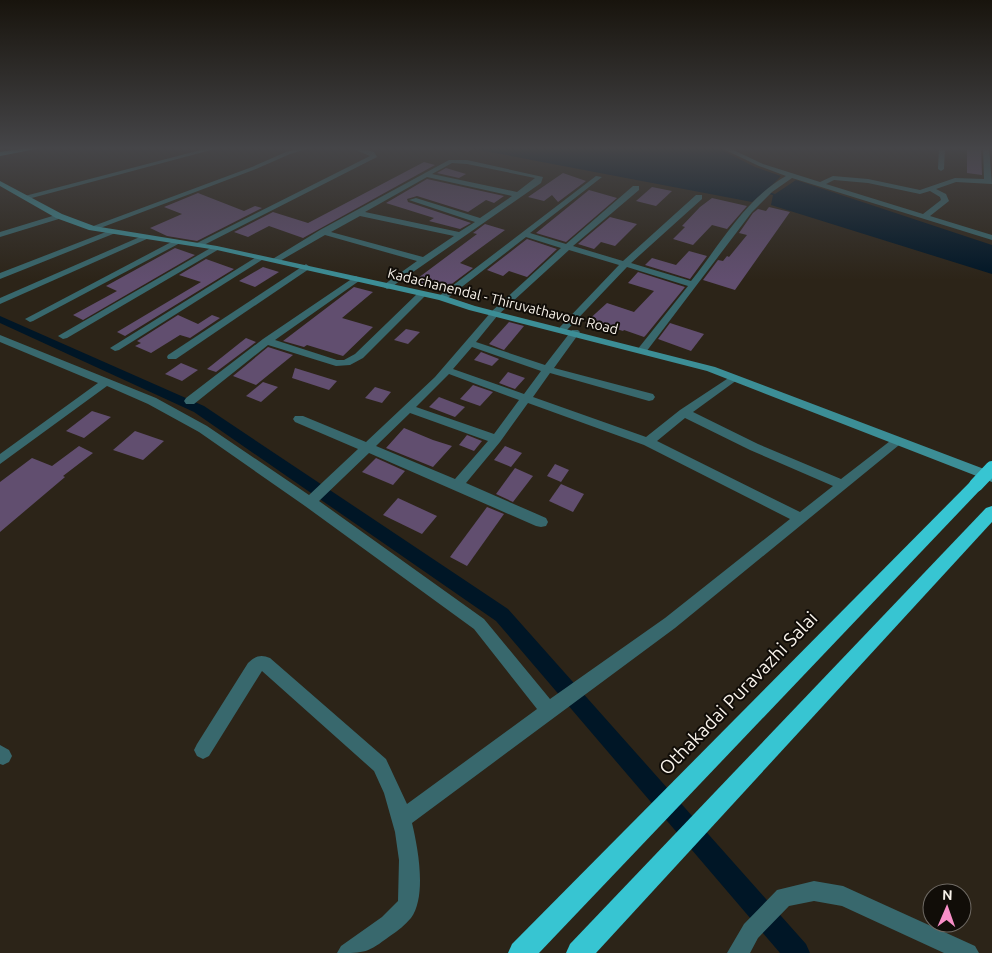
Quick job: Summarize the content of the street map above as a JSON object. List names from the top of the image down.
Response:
{
  "streets": {
    "highway": ["Othakadai Puravazhi Salai"],
    "main road": ["Kadachanendal - Thiruvathavour Road"]
  },
  "crossings": [
    ["Kadachanendal - Thiruvathavour Road", "Othakadai Puravazhi Salai"]
  ],
  "north": "top"
}
